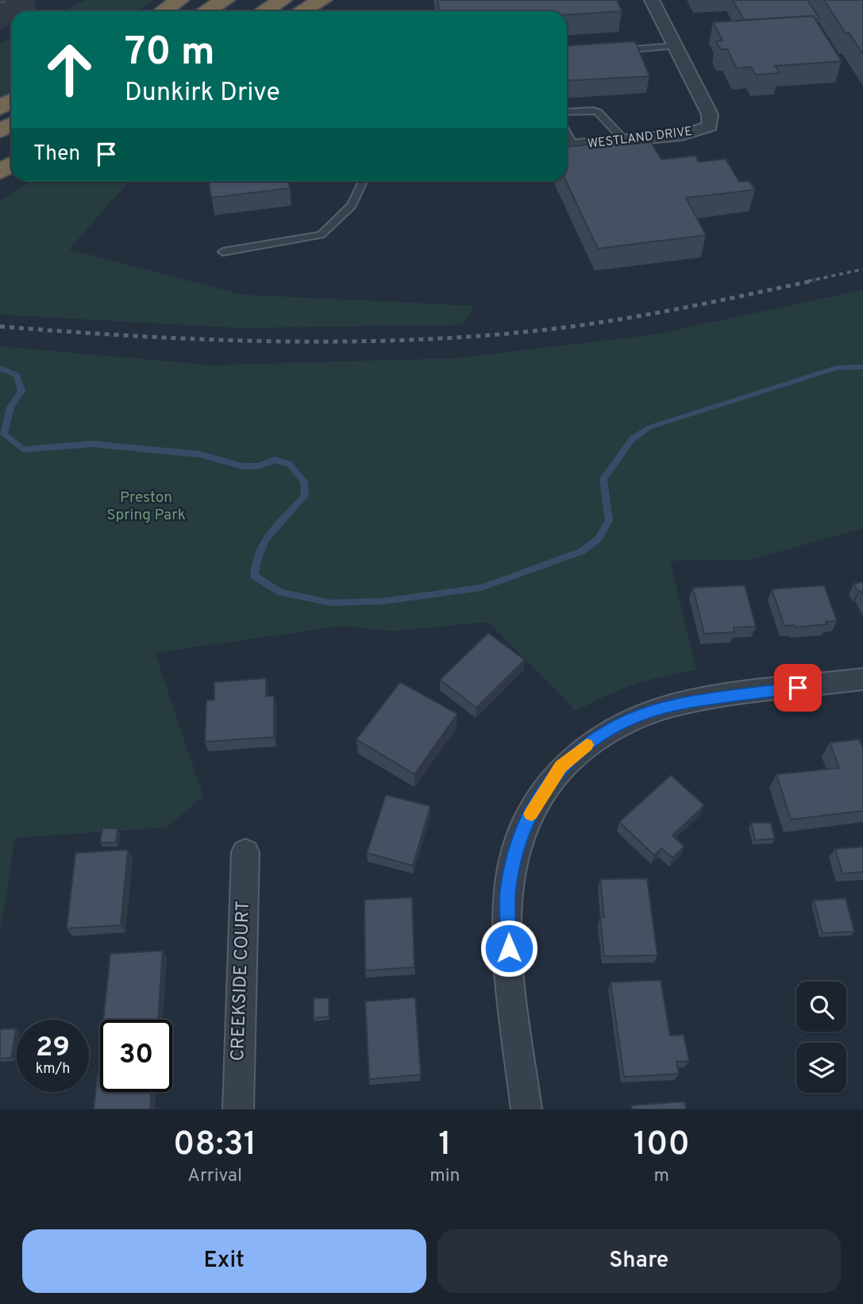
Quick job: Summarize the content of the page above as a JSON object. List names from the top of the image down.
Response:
{
  "streets": {
    "street": ["WESTLAND DRIVE", "CREEKSIDE COURT"]
  },
  "parks": ["Preston Spring Park"],
  "page": {
    "turn": ["70 m", "Dunkirk Drive"],
    "then": "Then",
    "speed": "29 km/h",
    "limit": "30",
    "eta": [
      "08:31",
      "Arrival",
      "1",
      "min",
      "100",
      "m"
    ],
    "buttons": ["Exit", "Share"]
  }
}
